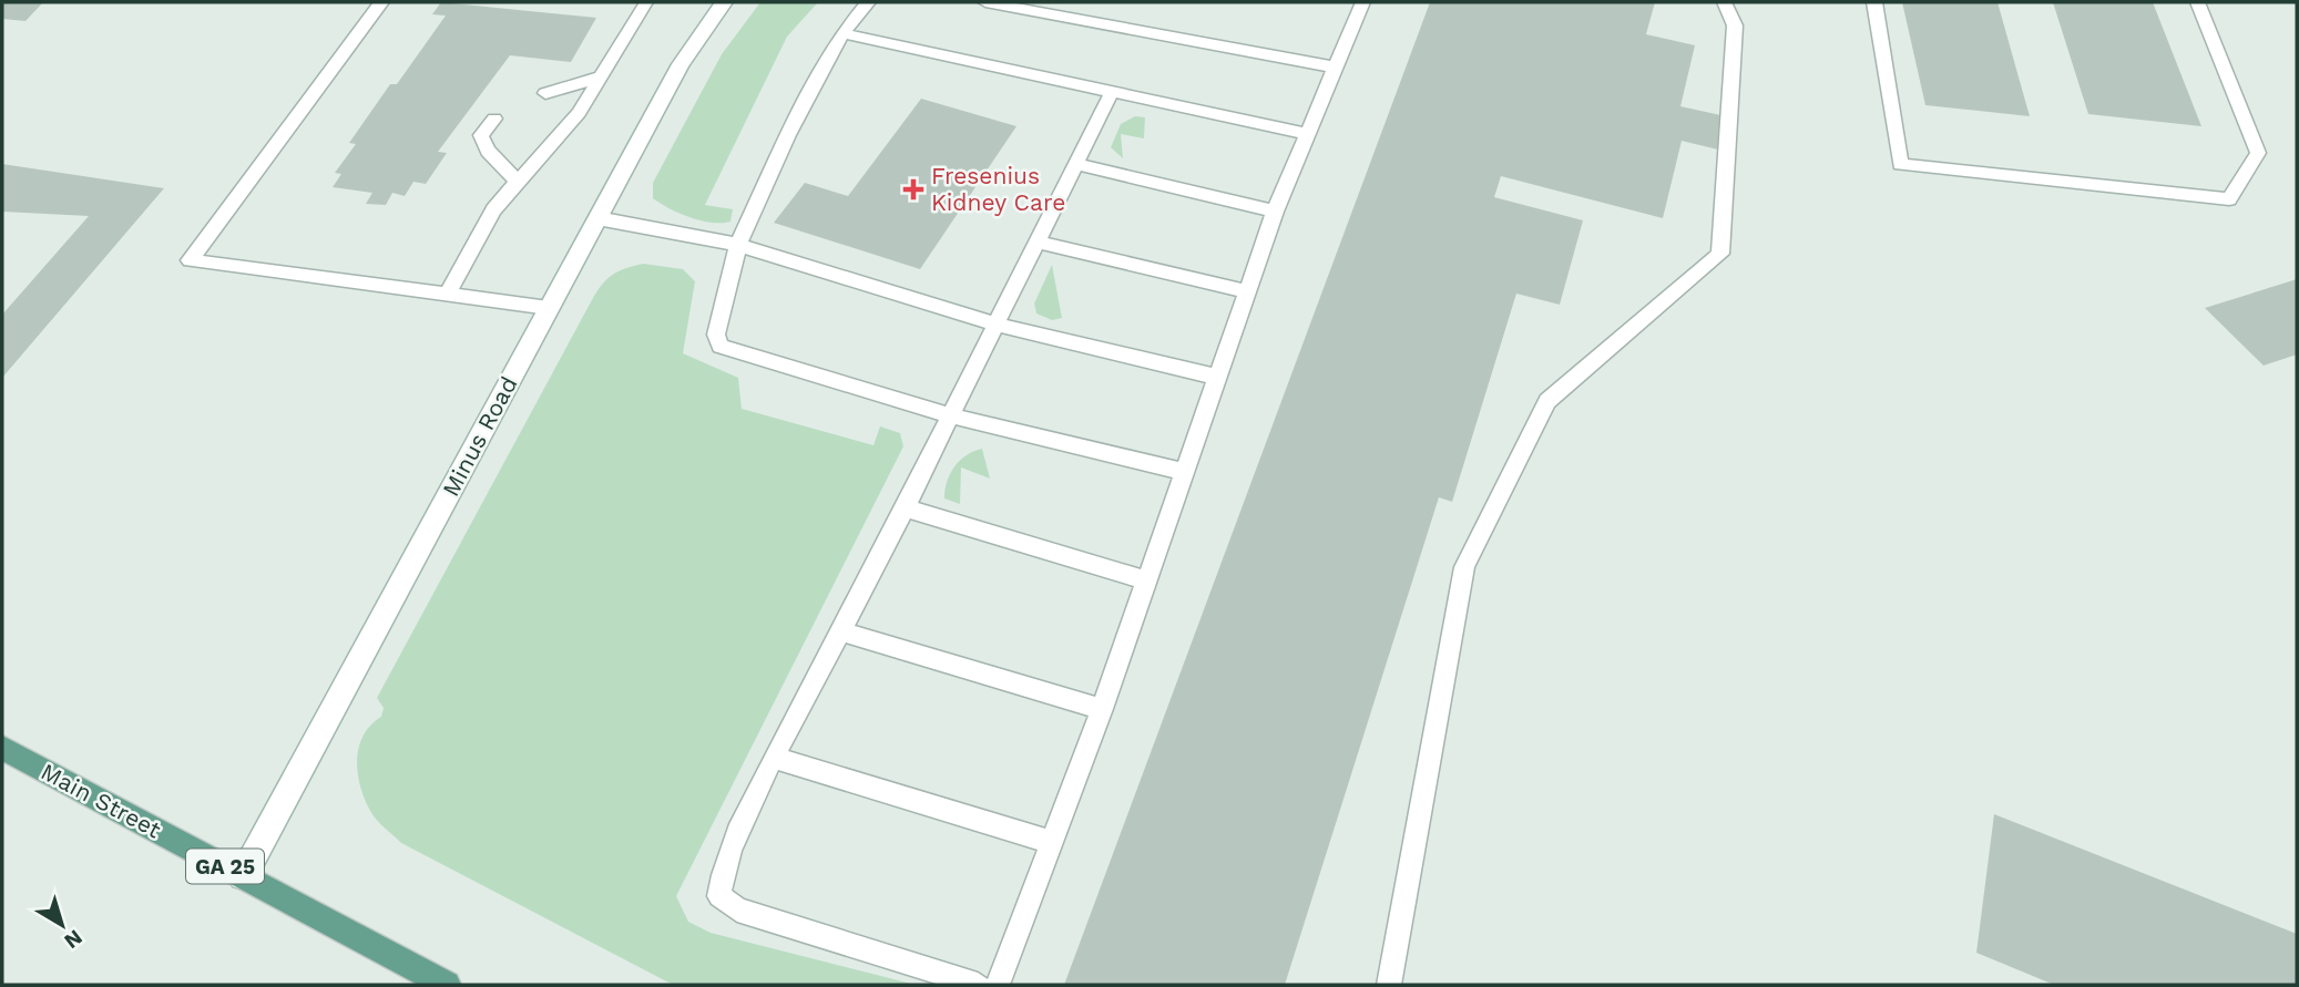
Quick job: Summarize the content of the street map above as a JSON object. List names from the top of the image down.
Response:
{
  "streets": {
    "main road": ["Main Street", "GA 25"],
    "street": ["Minus Road"]
  },
  "crossings": [
    ["Minus Road", "Main Street"]
  ],
  "places": {
    "health": ["Fresenius Kidney Care"]
  },
  "north": "bottom right"
}
